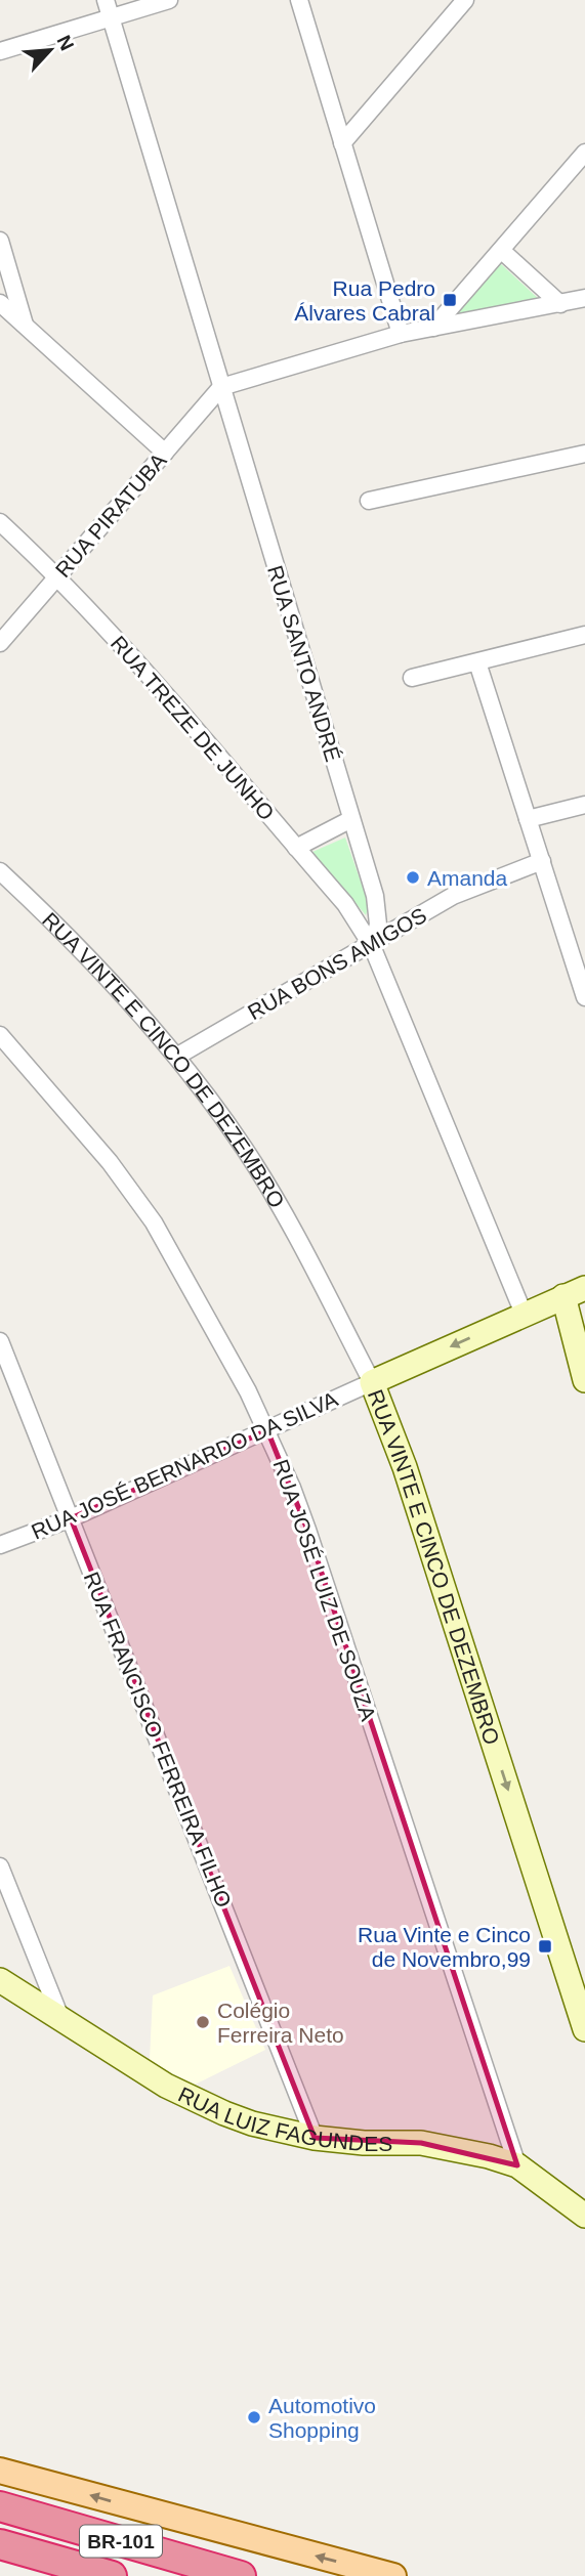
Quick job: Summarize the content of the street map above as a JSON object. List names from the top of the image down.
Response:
{
  "streets": {
    "highway": ["BR-101"],
    "main road": ["RUA VINTE E CINCO DE DEZEMBRO", "RUA JOSÉ BERNARDO DA SILVA", "RUA LUIZ FAGUNDES"],
    "street": [
      "RUA PIRATUBA",
      "RUA SANTO ANDRÉ",
      "RUA TREZE DE JUNHO",
      "RUA BONS AMIGOS",
      "RUA JOSÉ LUIZ DE SOUZA",
      "RUA FRANCISCO FERREIRA FILHO"
    ]
  },
  "crossings": [
    ["RUA PIRATUBA", "RUA SANTO ANDRÉ"],
    ["RUA PIRATUBA", "RUA TREZE DE JUNHO"],
    ["RUA SANTO ANDRÉ", "RUA TREZE DE JUNHO"],
    ["RUA SANTO ANDRÉ", "RUA BONS AMIGOS"],
    ["RUA TREZE DE JUNHO", "RUA BONS AMIGOS"],
    ["RUA BONS AMIGOS", "RUA VINTE E CINCO DE DEZEMBRO"],
    ["RUA VINTE E CINCO DE DEZEMBRO", "RUA JOSÉ BERNARDO DA SILVA"],
    ["RUA JOSÉ BERNARDO DA SILVA", "RUA JOSÉ LUIZ DE SOUZA"],
    ["RUA JOSÉ BERNARDO DA SILVA", "RUA FRANCISCO FERREIRA FILHO"],
    ["RUA JOSÉ LUIZ DE SOUZA", "RUA LUIZ FAGUNDES"],
    ["RUA FRANCISCO FERREIRA FILHO", "RUA LUIZ FAGUNDES"]
  ],
  "one_way": ["RUA VINTE E CINCO DE DEZEMBRO"],
  "places": {
    "transit": ["Rua Pedro Álvares Cabral", "Rua Vinte e Cinco de Novembro,99"],
    "other": ["Amanda", "Colégio Ferreira Neto", "Automotivo Shopping"]
  },
  "north": "top right"
}
